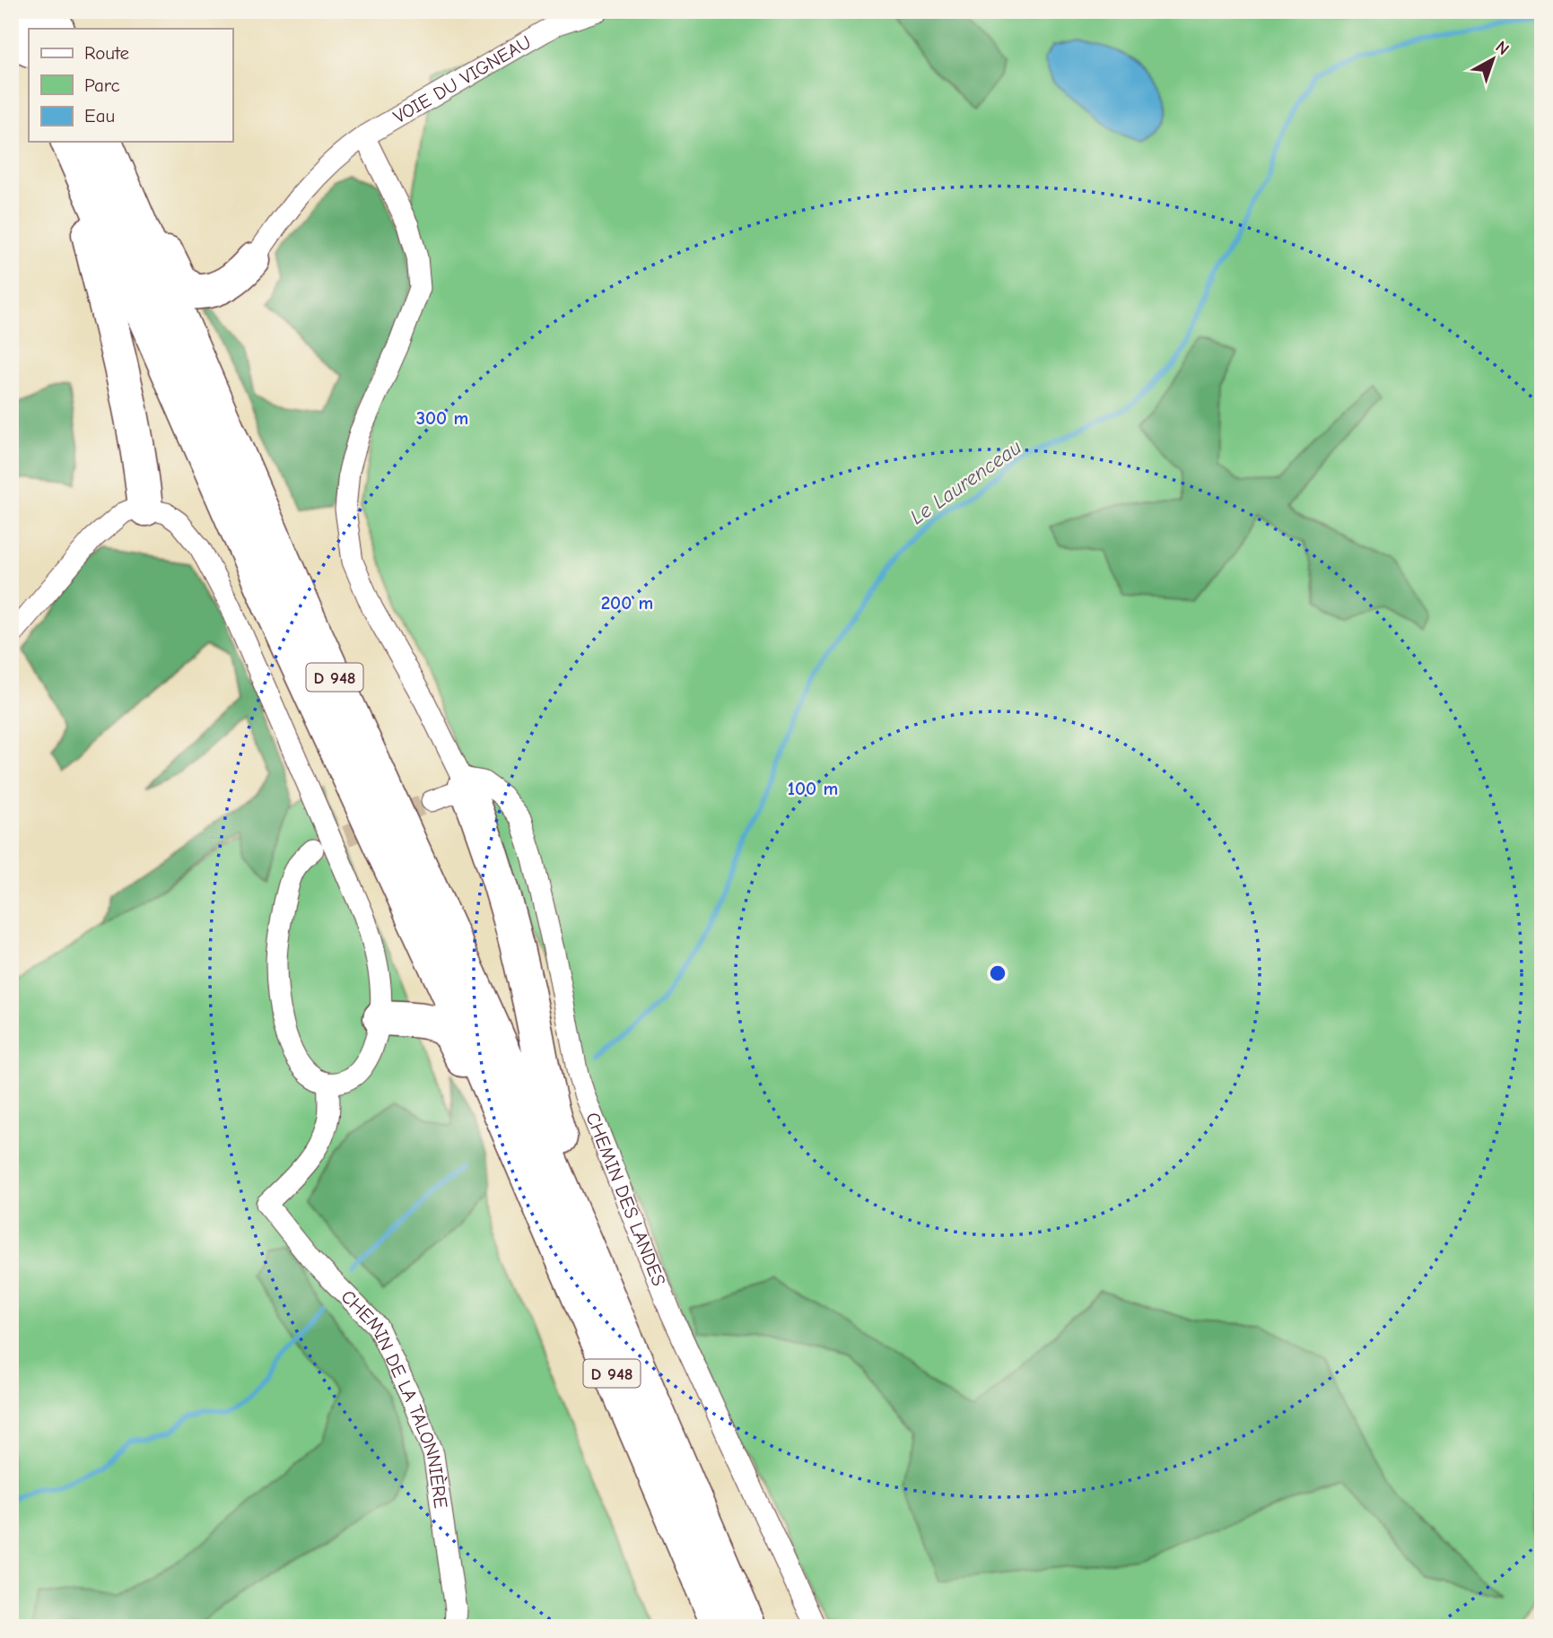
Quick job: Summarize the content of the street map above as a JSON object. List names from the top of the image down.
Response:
{
  "streets": {
    "highway": ["D 948"],
    "street": ["VOIE DU VIGNEAU", "CHEMIN DES LANDES", "CHEMIN DE LA TALONNIÈRE"]
  },
  "water": ["Le Laurenceau"],
  "legend": ["Route", "Parc", "Eau"],
  "north": "top right",
  "rings": ["300 m", "200 m", "100 m"]
}
